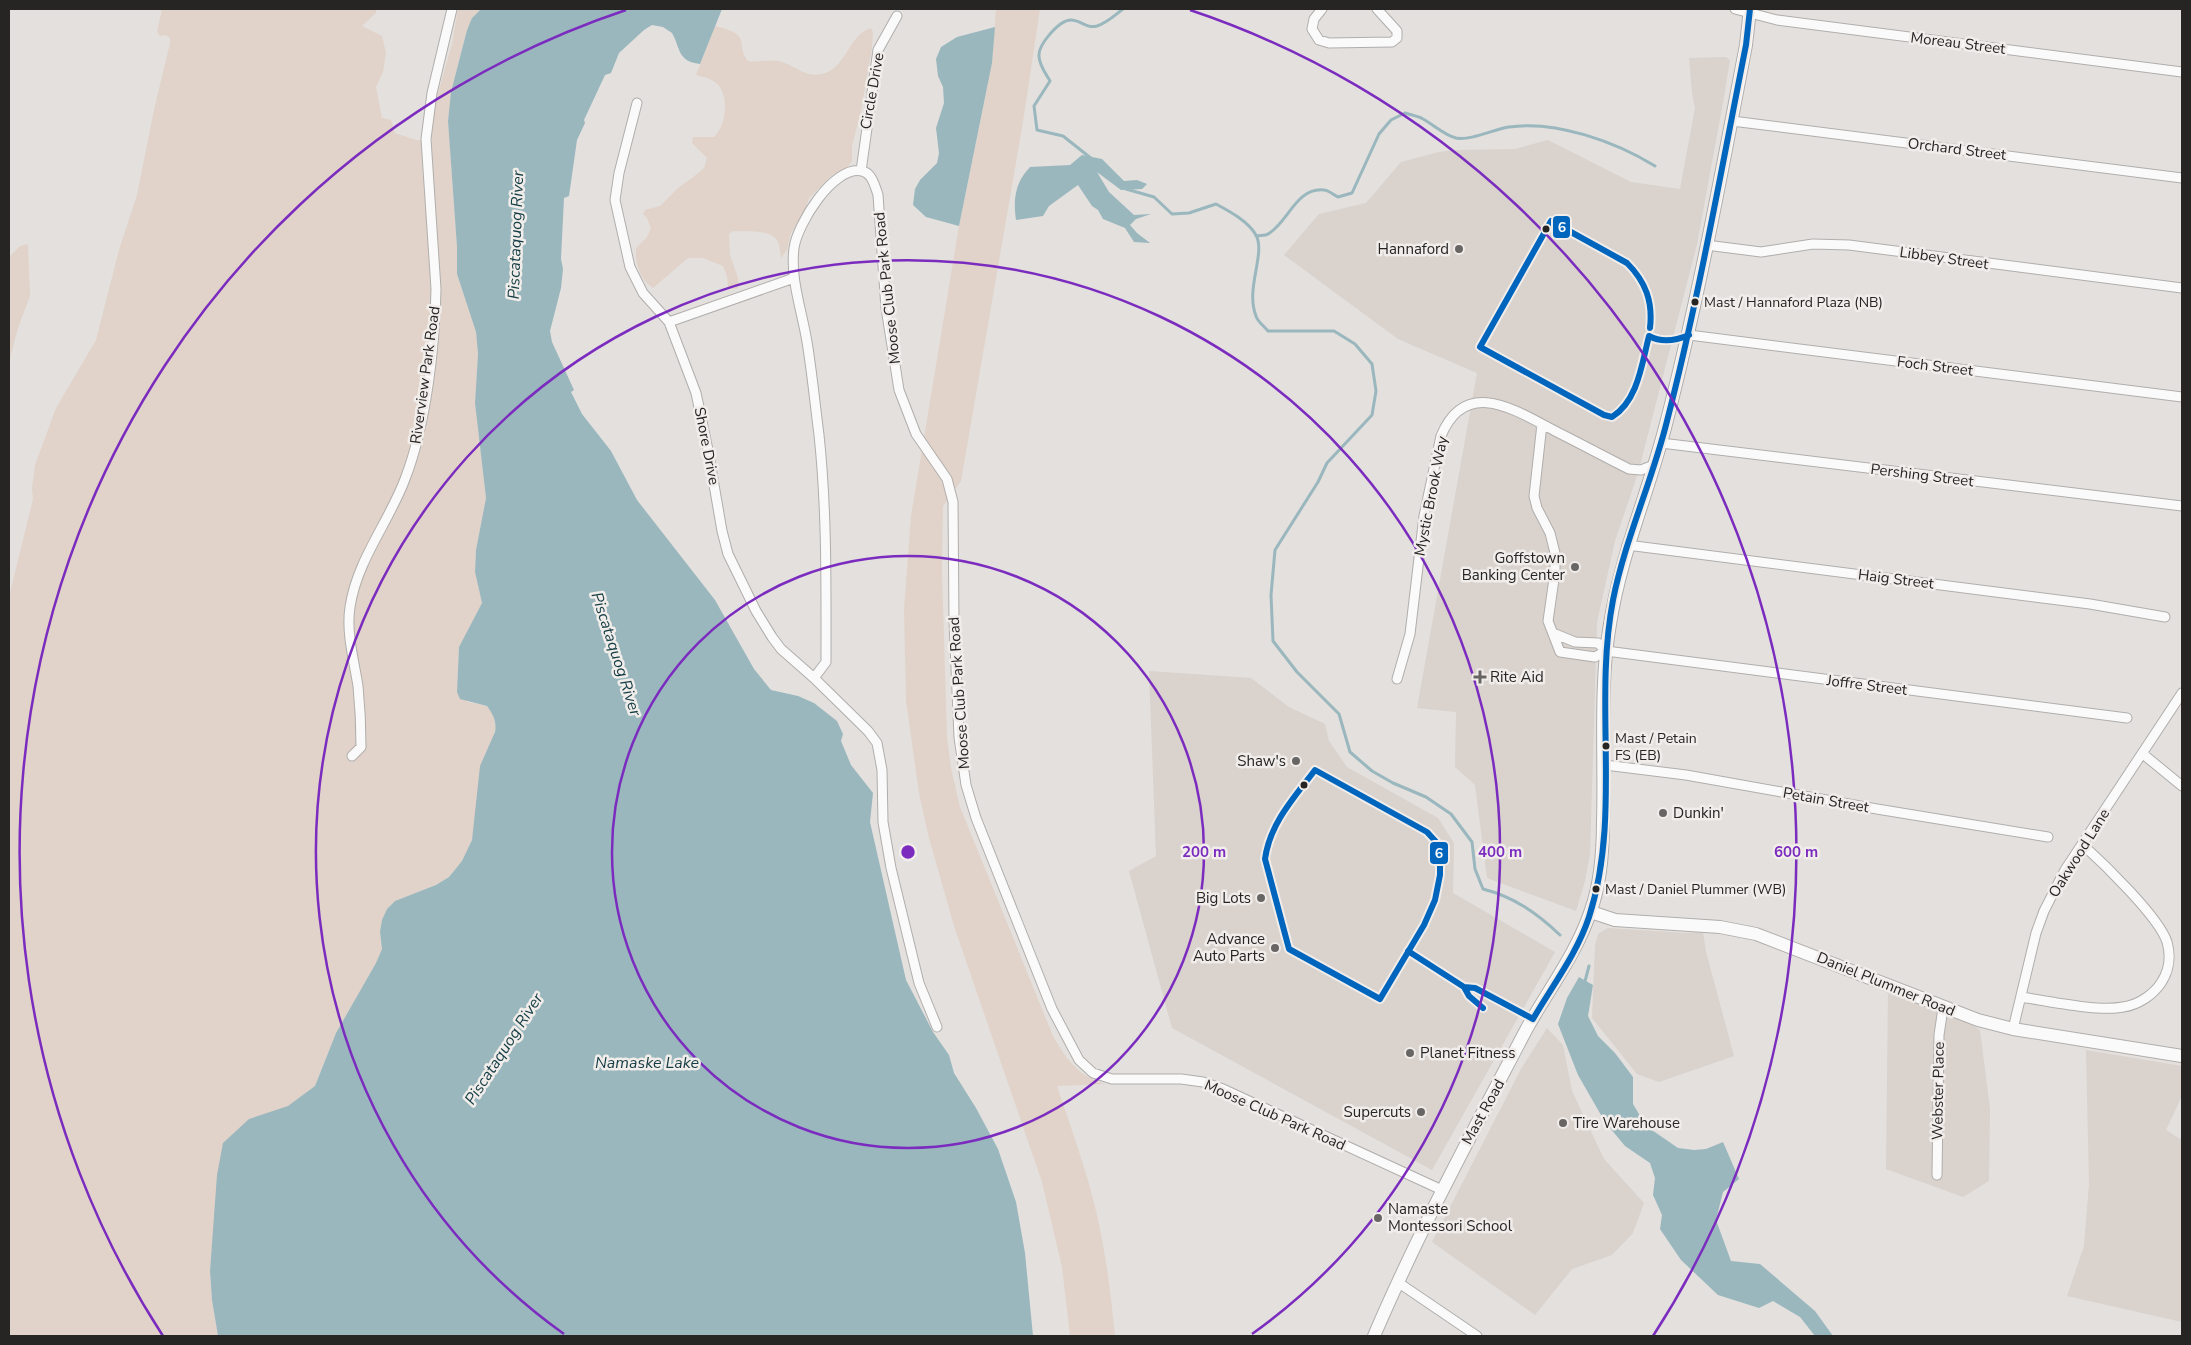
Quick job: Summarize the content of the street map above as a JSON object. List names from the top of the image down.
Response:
{
  "streets": {
    "main road": ["Daniel Plummer Road", "Mast Road"],
    "street": [
      "Moreau Street",
      "Circle Drive",
      "Orchard Street",
      "Libbey Street",
      "Moose Club Park Road",
      "Foch Street",
      "Riverview Park Road",
      "Shore Drive",
      "Pershing Street",
      "Mystic Brook Way",
      "Haig Street",
      "Joffre Street",
      "Petain Street",
      "Oakwood Lane",
      "Webster Place"
    ]
  },
  "crossings": [
    ["Moreau Street", "Mast Road"],
    ["Circle Drive", "Moose Club Park Road"],
    ["Orchard Street", "Mast Road"],
    ["Libbey Street", "Mast Road"],
    ["Moose Club Park Road", "Mast Road"],
    ["Foch Street", "Mast Road"],
    ["Pershing Street", "Mast Road"],
    ["Mystic Brook Way", "Mast Road"],
    ["Haig Street", "Mast Road"],
    ["Joffre Street", "Mast Road"],
    ["Petain Street", "Mast Road"],
    ["Oakwood Lane", "Daniel Plummer Road"],
    ["Daniel Plummer Road", "Webster Place"],
    ["Daniel Plummer Road", "Mast Road"]
  ],
  "water": ["Piscataquog River", "Namaske Lake"],
  "places": {
    "other": [
      "Hannaford",
      "Mast / Hannaford Plaza (NB)",
      "Goffstown Banking Center",
      "Mast / Petain FS (EB)",
      "Shaw's",
      "Dunkin'",
      "Mast / Daniel Plummer (WB)",
      "Big Lots",
      "Advance Auto Parts",
      "Planet Fitness",
      "Supercuts",
      "Tire Warehouse",
      "Namaste Montessori School"
    ],
    "health": ["Rite Aid"]
  },
  "lines": ["transit line 6"],
  "rings": ["200 m", "400 m", "600 m"]
}
